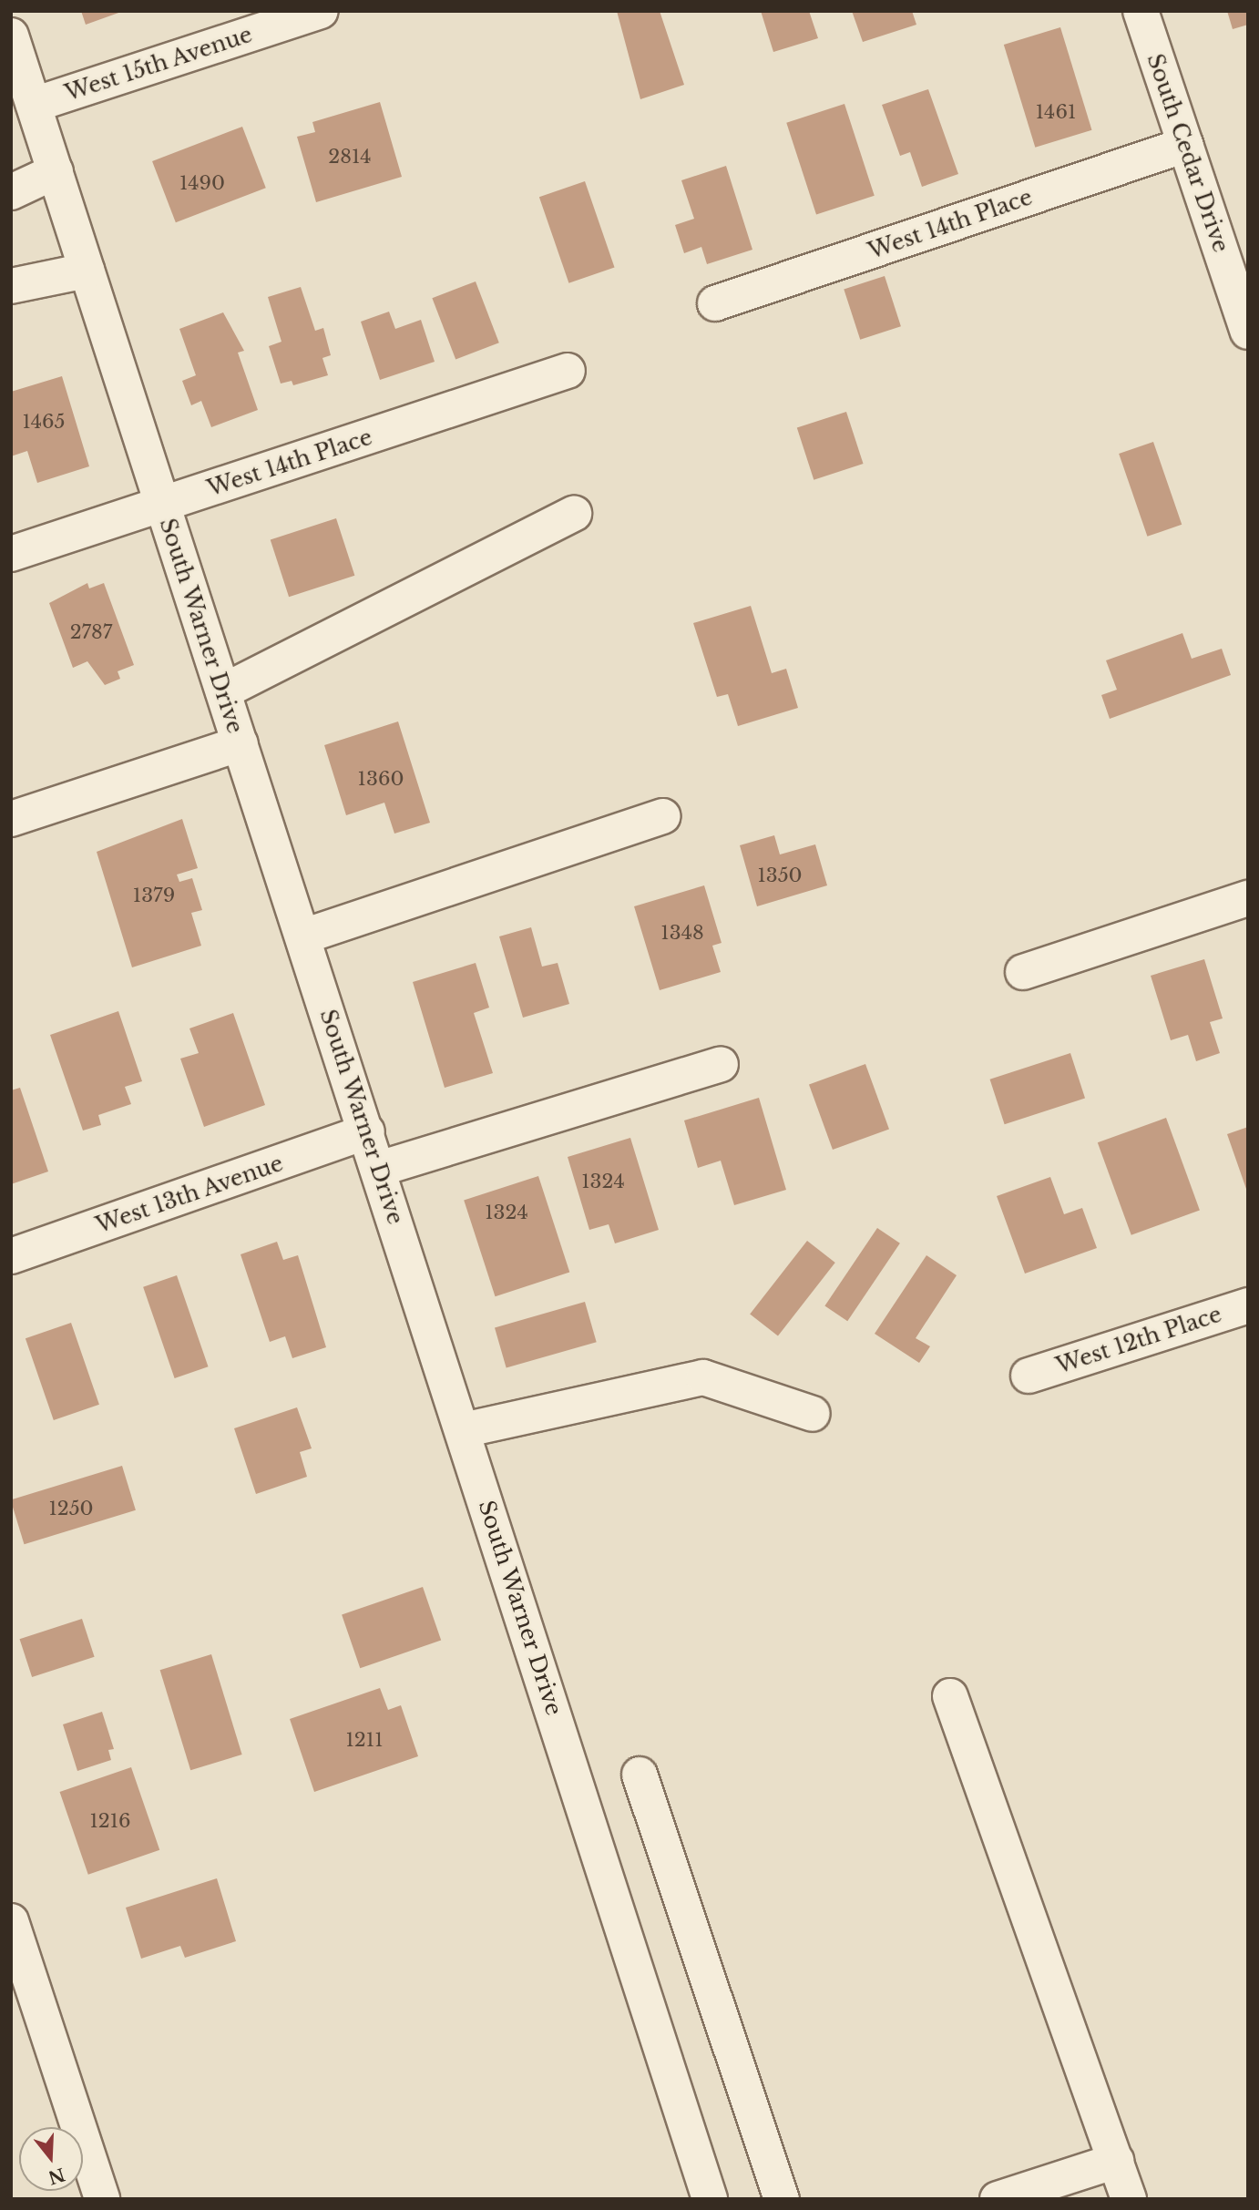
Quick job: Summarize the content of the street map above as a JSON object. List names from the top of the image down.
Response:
{
  "streets": {
    "street": [
      "West 15th Avenue",
      "South Cedar Drive",
      "West 14th Place",
      "South Warner Drive",
      "West 13th Avenue",
      "West 12th Place"
    ]
  },
  "crossings": [
    ["West 15th Avenue", "South Warner Drive"],
    ["South Cedar Drive", "West 14th Place"],
    ["West 14th Place", "South Warner Drive"],
    ["South Warner Drive", "West 13th Avenue"]
  ],
  "house_numbers": [
    "1461",
    "2814",
    "1490",
    "1465",
    "2787",
    "1360",
    "1350",
    "1379",
    "1348",
    "1324",
    "1324",
    "1250",
    "1211",
    "1216"
  ],
  "north": "bottom"
}
